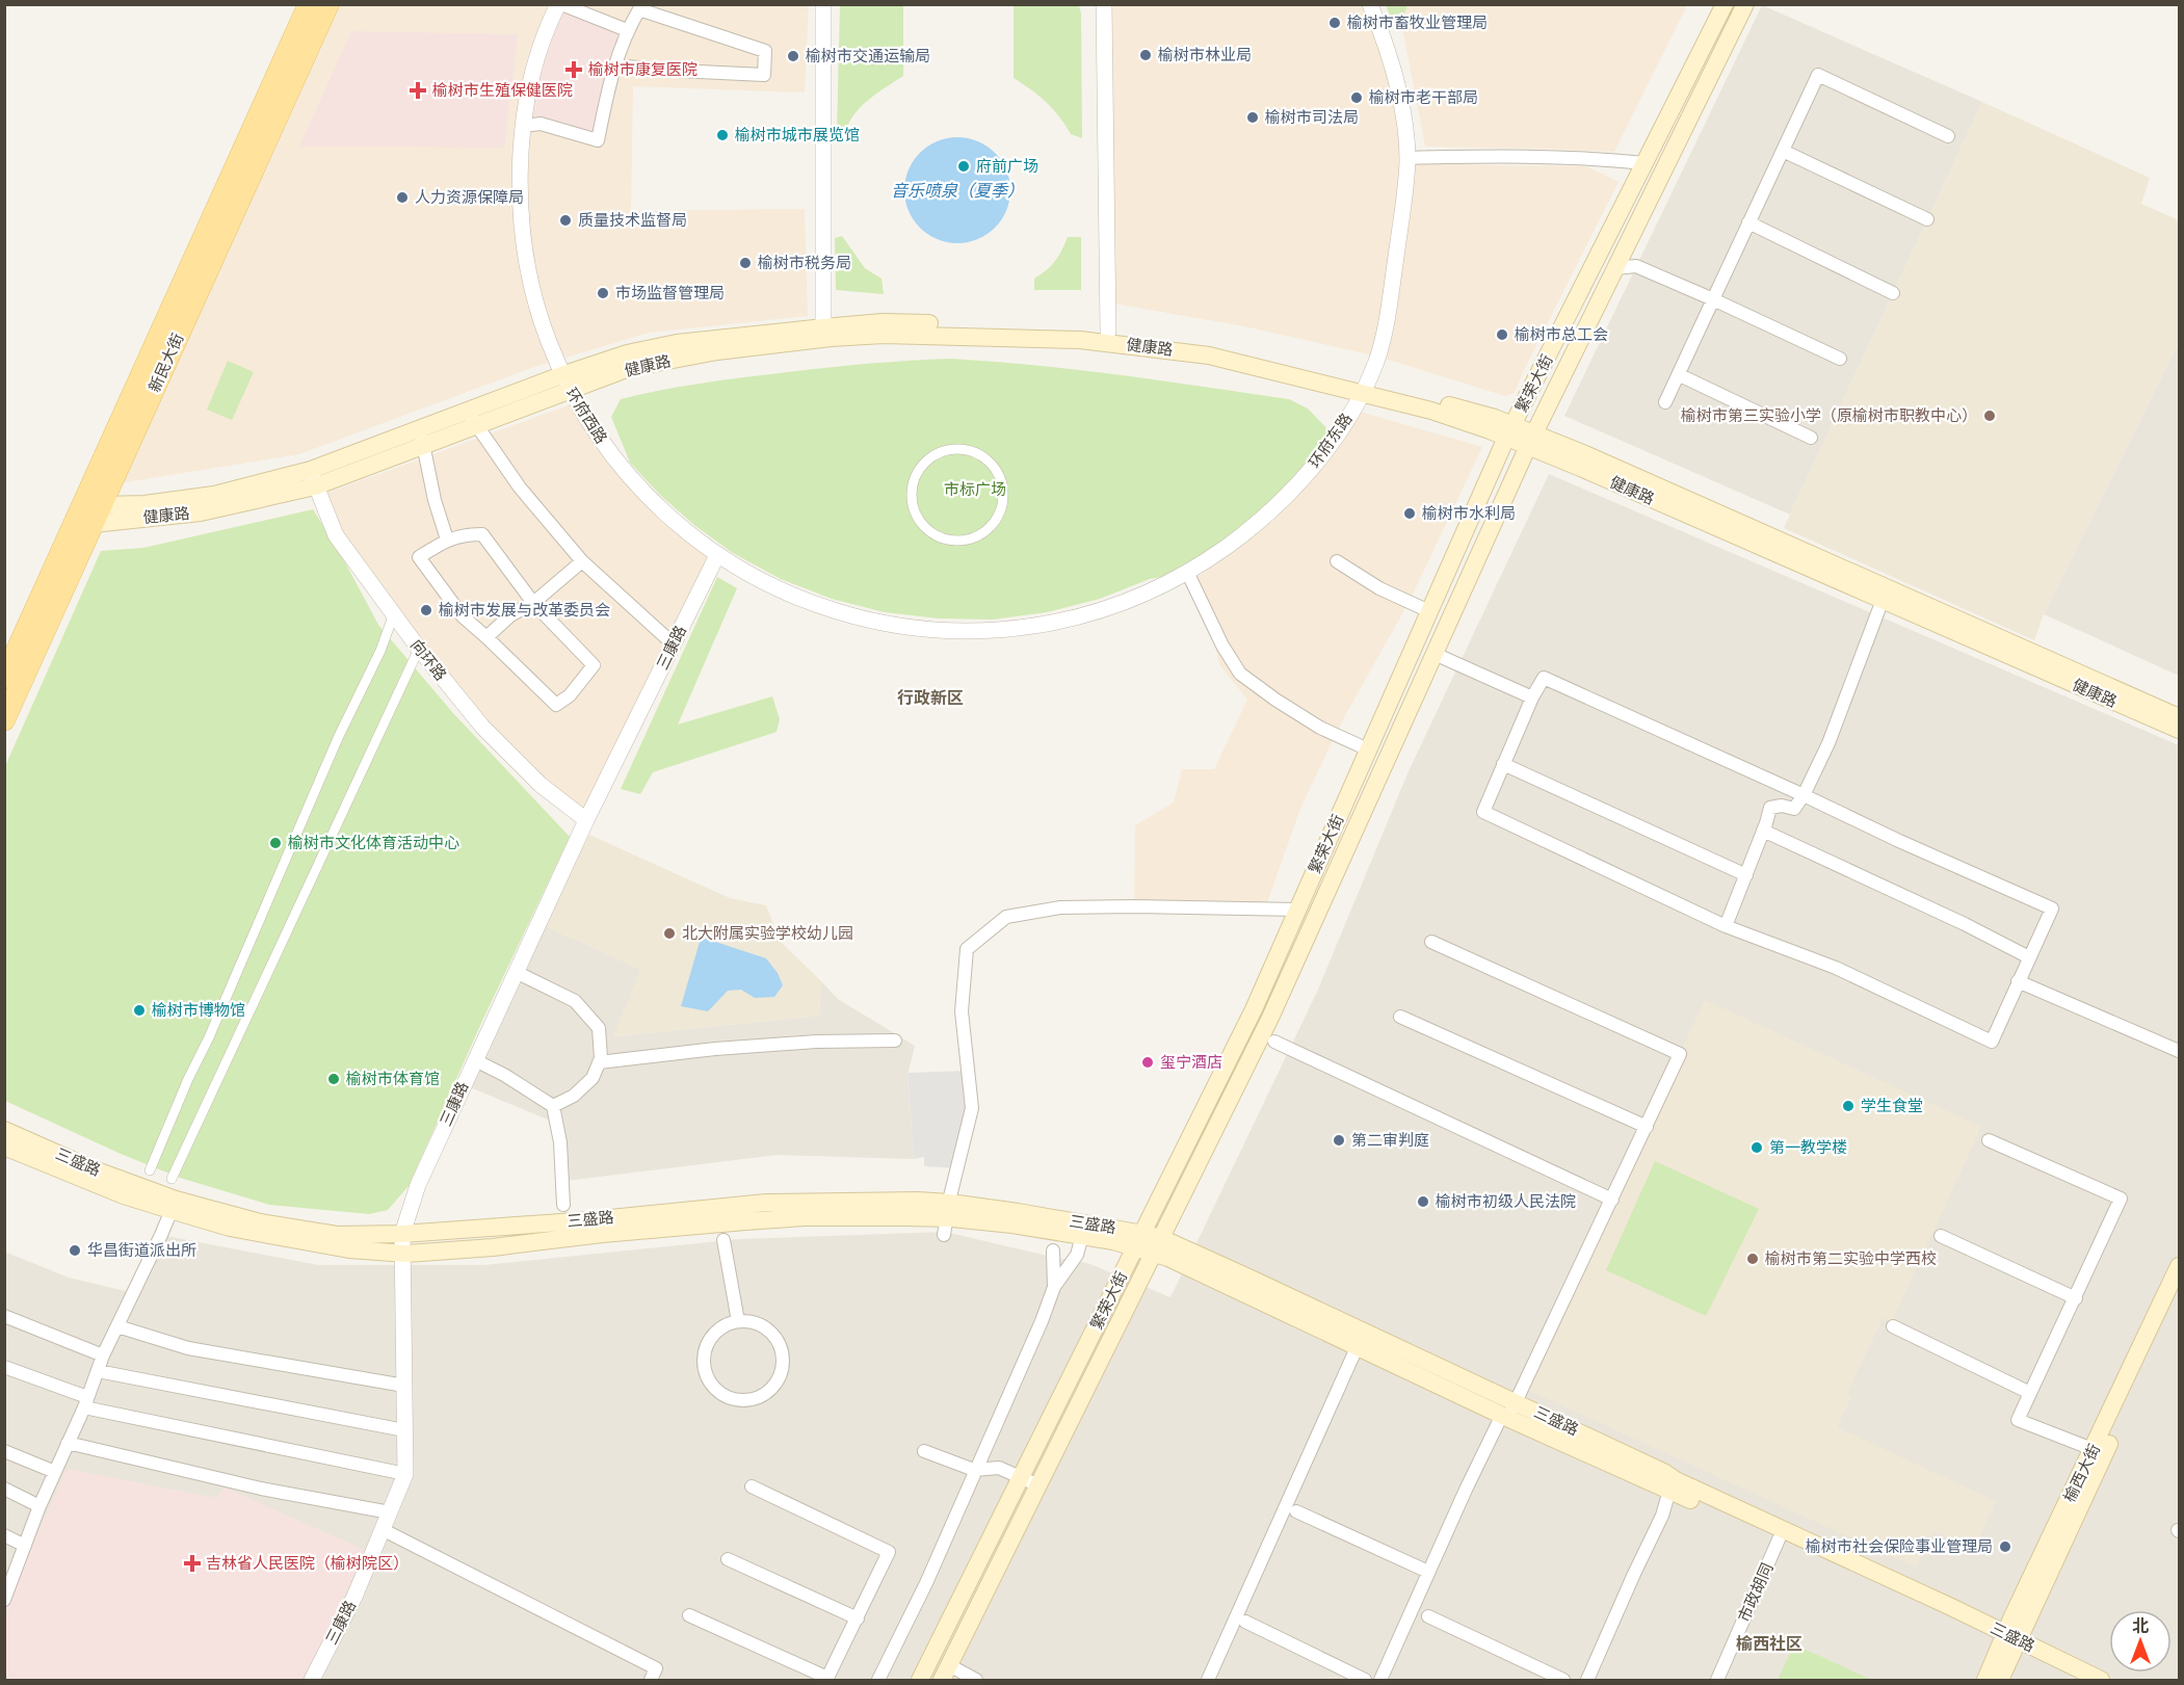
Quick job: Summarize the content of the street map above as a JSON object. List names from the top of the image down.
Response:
{
  "streets": {
    "main road": [
      "健康路",
      "新民大街",
      "繁荣大街",
      "三盛路",
      "榆西大街"
    ],
    "street": [
      "环府西路",
      "环府东路",
      "三康路",
      "向环路",
      "市政胡同"
    ]
  },
  "crossings": [
    ["健康路", "新民大街"],
    ["健康路", "繁荣大街"],
    ["健康路", "环府西路"],
    ["健康路", "环府东路"],
    ["健康路", "向环路"],
    ["繁荣大街", "三盛路"],
    ["环府西路", "环府东路"],
    ["环府西路", "三康路"],
    ["三康路", "向环路"],
    ["三康路", "三盛路"],
    ["三盛路", "榆西大街"],
    ["三盛路", "市政胡同"]
  ],
  "districts": ["行政新区", "榆西社区"],
  "water": ["音乐喷泉（夏季）"],
  "parks": ["市标广场"],
  "places": {
    "other": [
      "榆树市畜牧业管理局",
      "榆树市林业局",
      "榆树市交通运输局",
      "榆树市老干部局",
      "榆树市司法局",
      "榆树市城市展览馆",
      "府前广场",
      "人力资源保障局",
      "质量技术监督局",
      "榆树市税务局",
      "市场监督管理局",
      "榆树市总工会",
      "榆树市第三实验小学（原榆树市职教中心）",
      "榆树市水利局",
      "榆树市发展与改革委员会",
      "榆树市文化体育活动中心",
      "北大附属实验学校幼儿园",
      "榆树市博物馆",
      "玺宁酒店",
      "榆树市体育馆",
      "学生食堂",
      "第二审判庭",
      "第一教学楼",
      "榆树市初级人民法院",
      "华昌街道派出所",
      "榆树市第二实验中学西校",
      "榆树市社会保险事业管理局"
    ],
    "health": ["榆树市康复医院", "榆树市生殖保健医院", "吉林省人民医院（榆树院区）"]
  },
  "north": "top"
}
